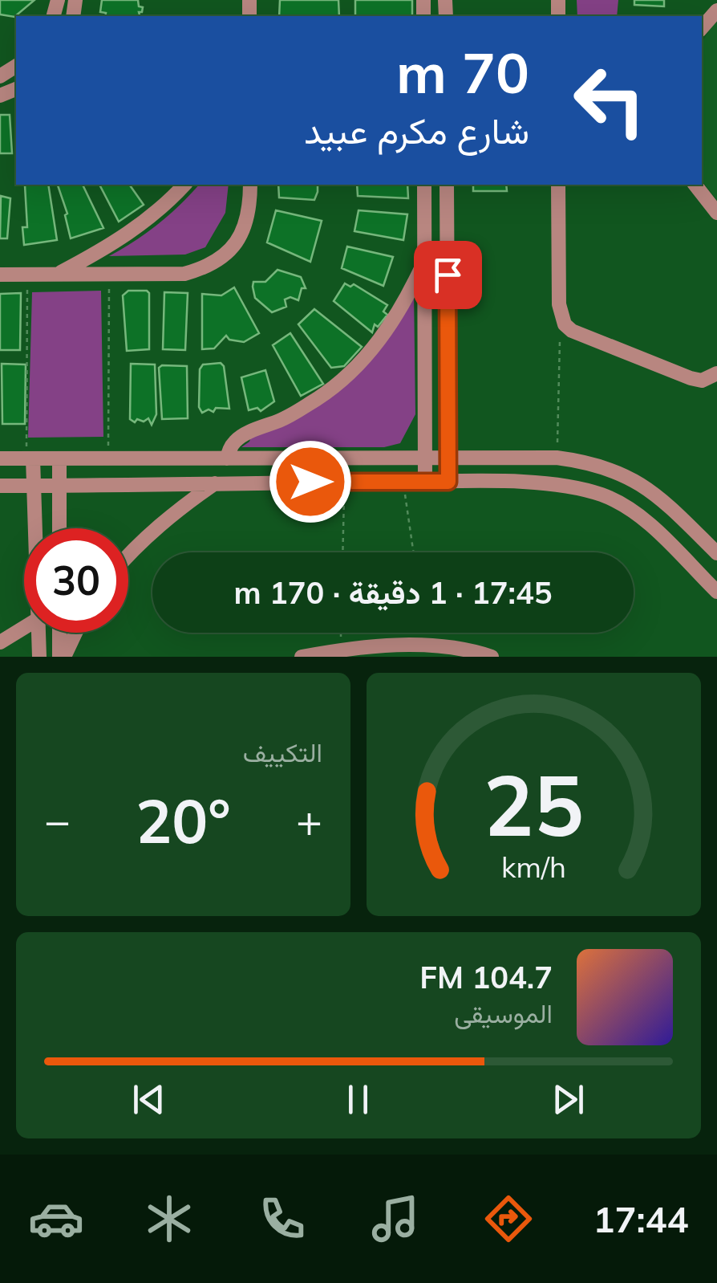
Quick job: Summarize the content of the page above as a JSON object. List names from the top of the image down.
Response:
{
  "page": {
    "turn": ["70 m", "شارع مكرم عبيد"],
    "limit": "30",
    "trip": "17:45 · 1 دقيقة · 170 m",
    "tile": "التكييف",
    "heat": ["−", "20°", "+"],
    "song": ["104.7 FM", "الموسيقى"],
    "tabs": "17:44",
    "gauge": ["25", "km/h"]
  }
}
